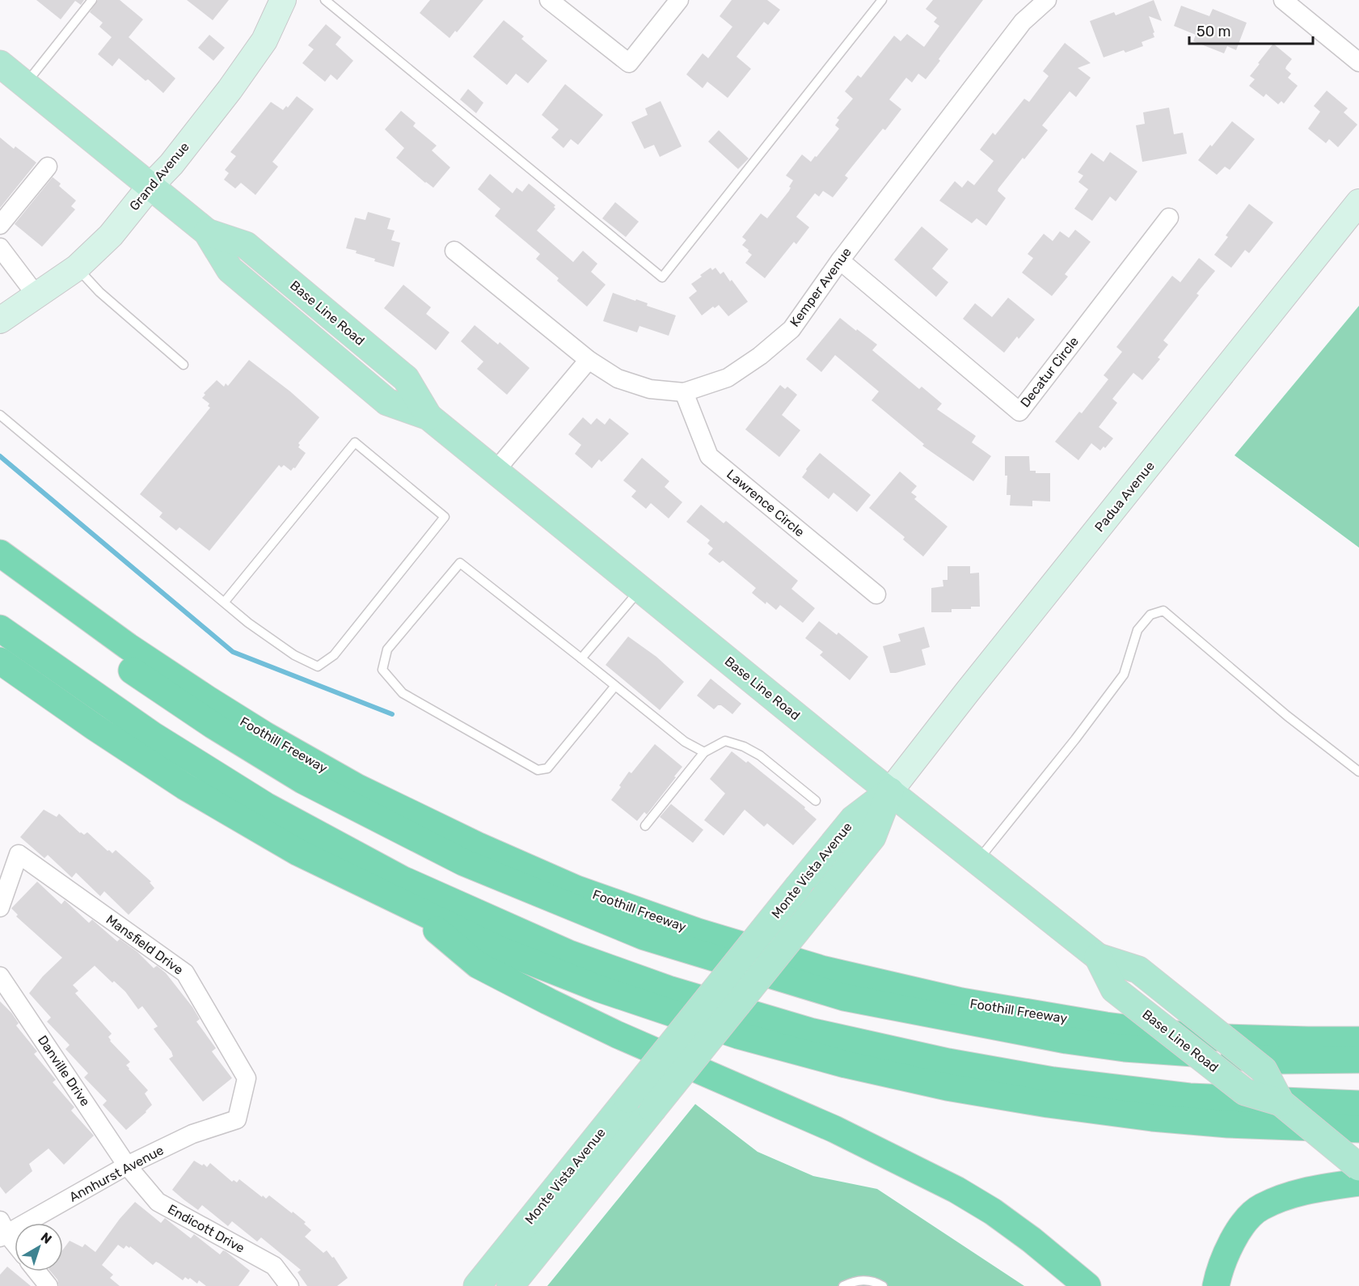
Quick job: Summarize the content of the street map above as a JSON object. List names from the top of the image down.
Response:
{
  "streets": {
    "highway": ["Foothill Freeway"],
    "main road": ["Base Line Road", "Monte Vista Avenue"],
    "street": [
      "Grand Avenue",
      "Kemper Avenue",
      "Decatur Circle",
      "Padua Avenue",
      "Lawrence Circle",
      "Mansfield Drive",
      "Danville Drive",
      "Annhurst Avenue",
      "Endicott Drive"
    ]
  },
  "crossings": [
    ["Grand Avenue", "Base Line Road"],
    ["Kemper Avenue", "Decatur Circle"],
    ["Kemper Avenue", "Lawrence Circle"],
    ["Base Line Road", "Padua Avenue"],
    ["Base Line Road", "Monte Vista Avenue"],
    ["Padua Avenue", "Monte Vista Avenue"],
    ["Mansfield Drive", "Annhurst Avenue"],
    ["Danville Drive", "Annhurst Avenue"],
    ["Danville Drive", "Endicott Drive"],
    ["Annhurst Avenue", "Endicott Drive"]
  ],
  "scale_bar": "50 m",
  "north": "top right"
}
